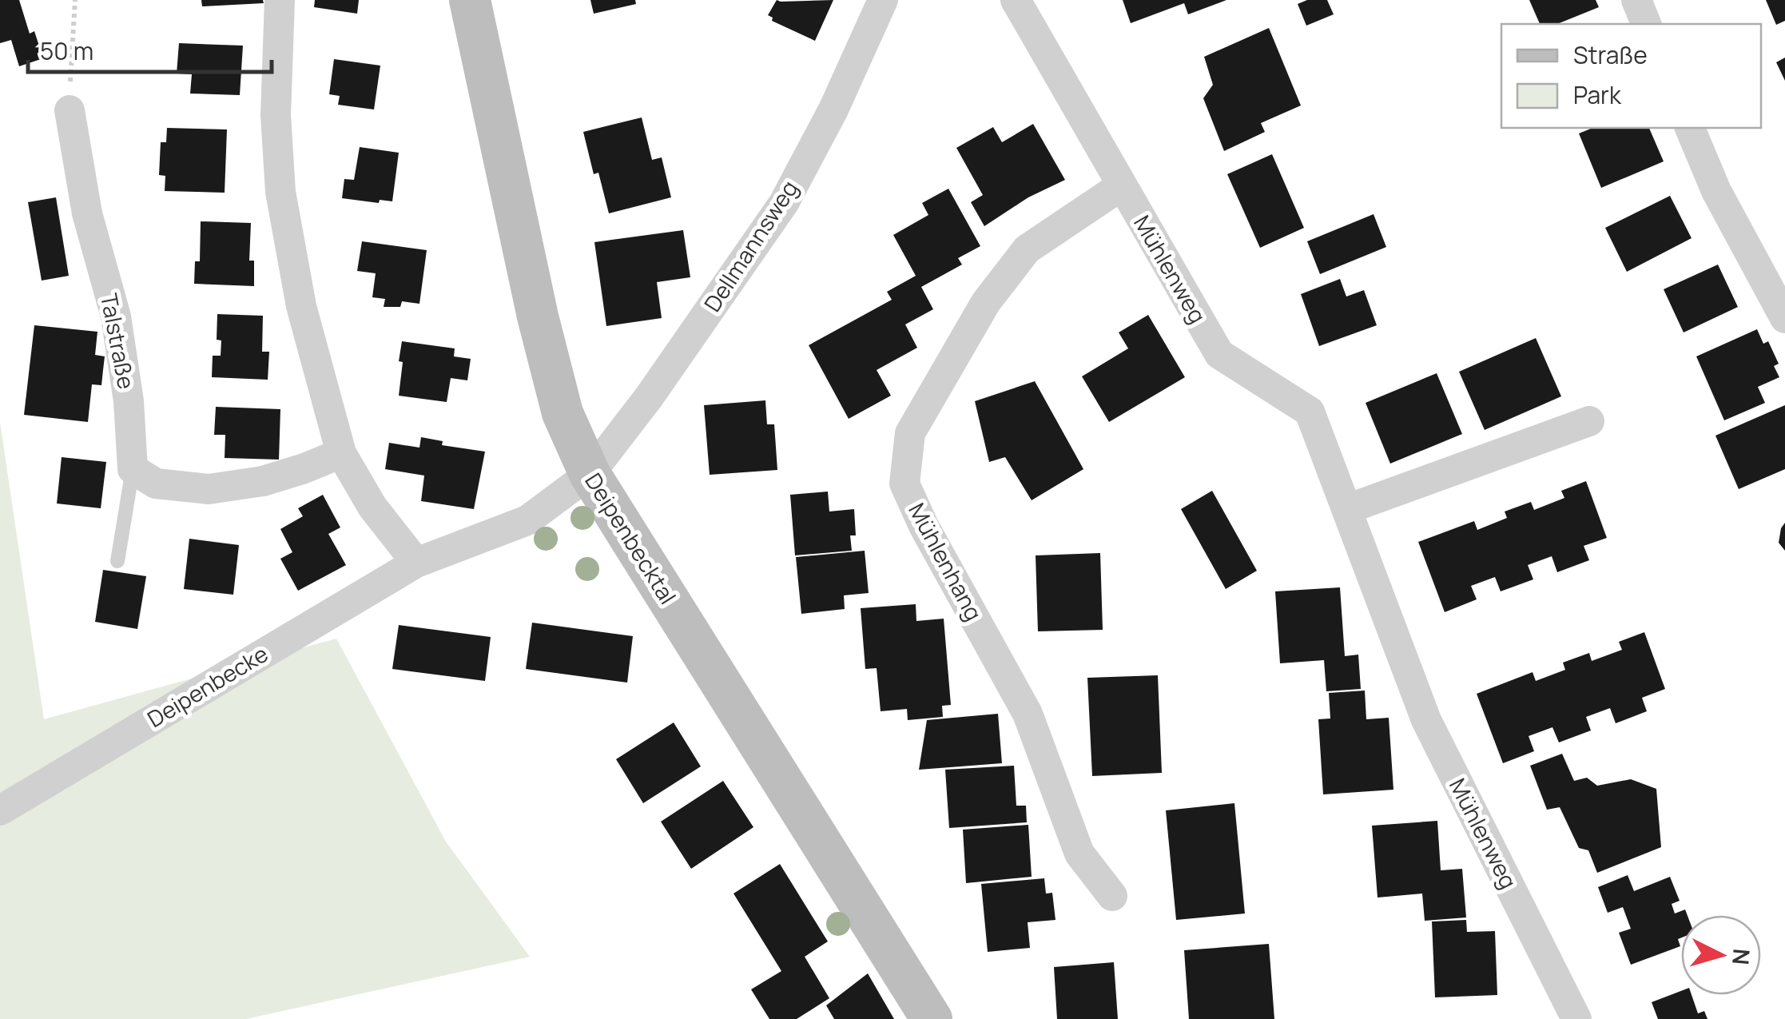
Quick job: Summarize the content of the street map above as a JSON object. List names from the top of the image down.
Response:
{
  "streets": {
    "main road": ["Deipenbecktal"],
    "street": [
      "Dellmannsweg",
      "Mühlenweg",
      "Talstraße",
      "Mühlenhang",
      "Deipenbecke"
    ]
  },
  "crossings": [
    ["Dellmannsweg", "Deipenbecktal"],
    ["Mühlenweg", "Mühlenhang"]
  ],
  "legend": ["Straße", "Park"],
  "scale_bar": "50 m",
  "north": "right"
}
